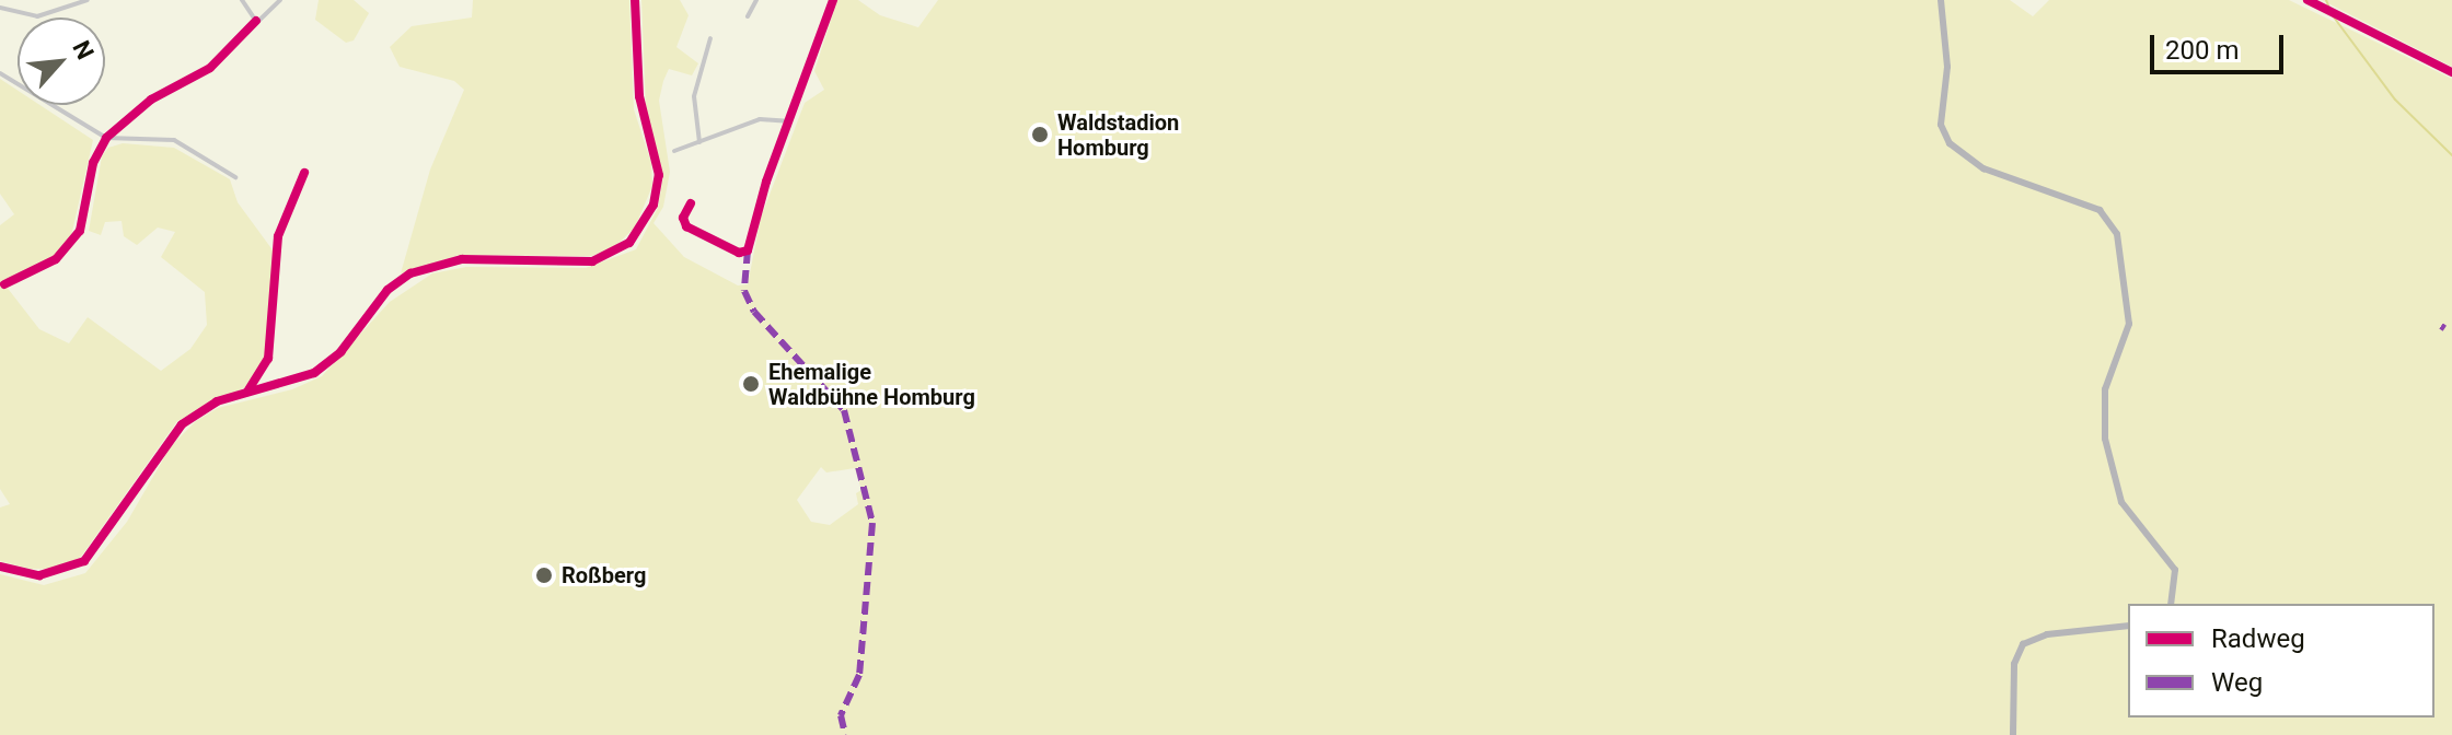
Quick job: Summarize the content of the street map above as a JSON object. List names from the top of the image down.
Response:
{
  "places": ["Waldstadion Homburg", "Ehemalige Waldbühne Homburg", "Roßberg"],
  "legend": ["Radweg", "Weg"],
  "scale_bar": "200 m",
  "north": "top right"
}
